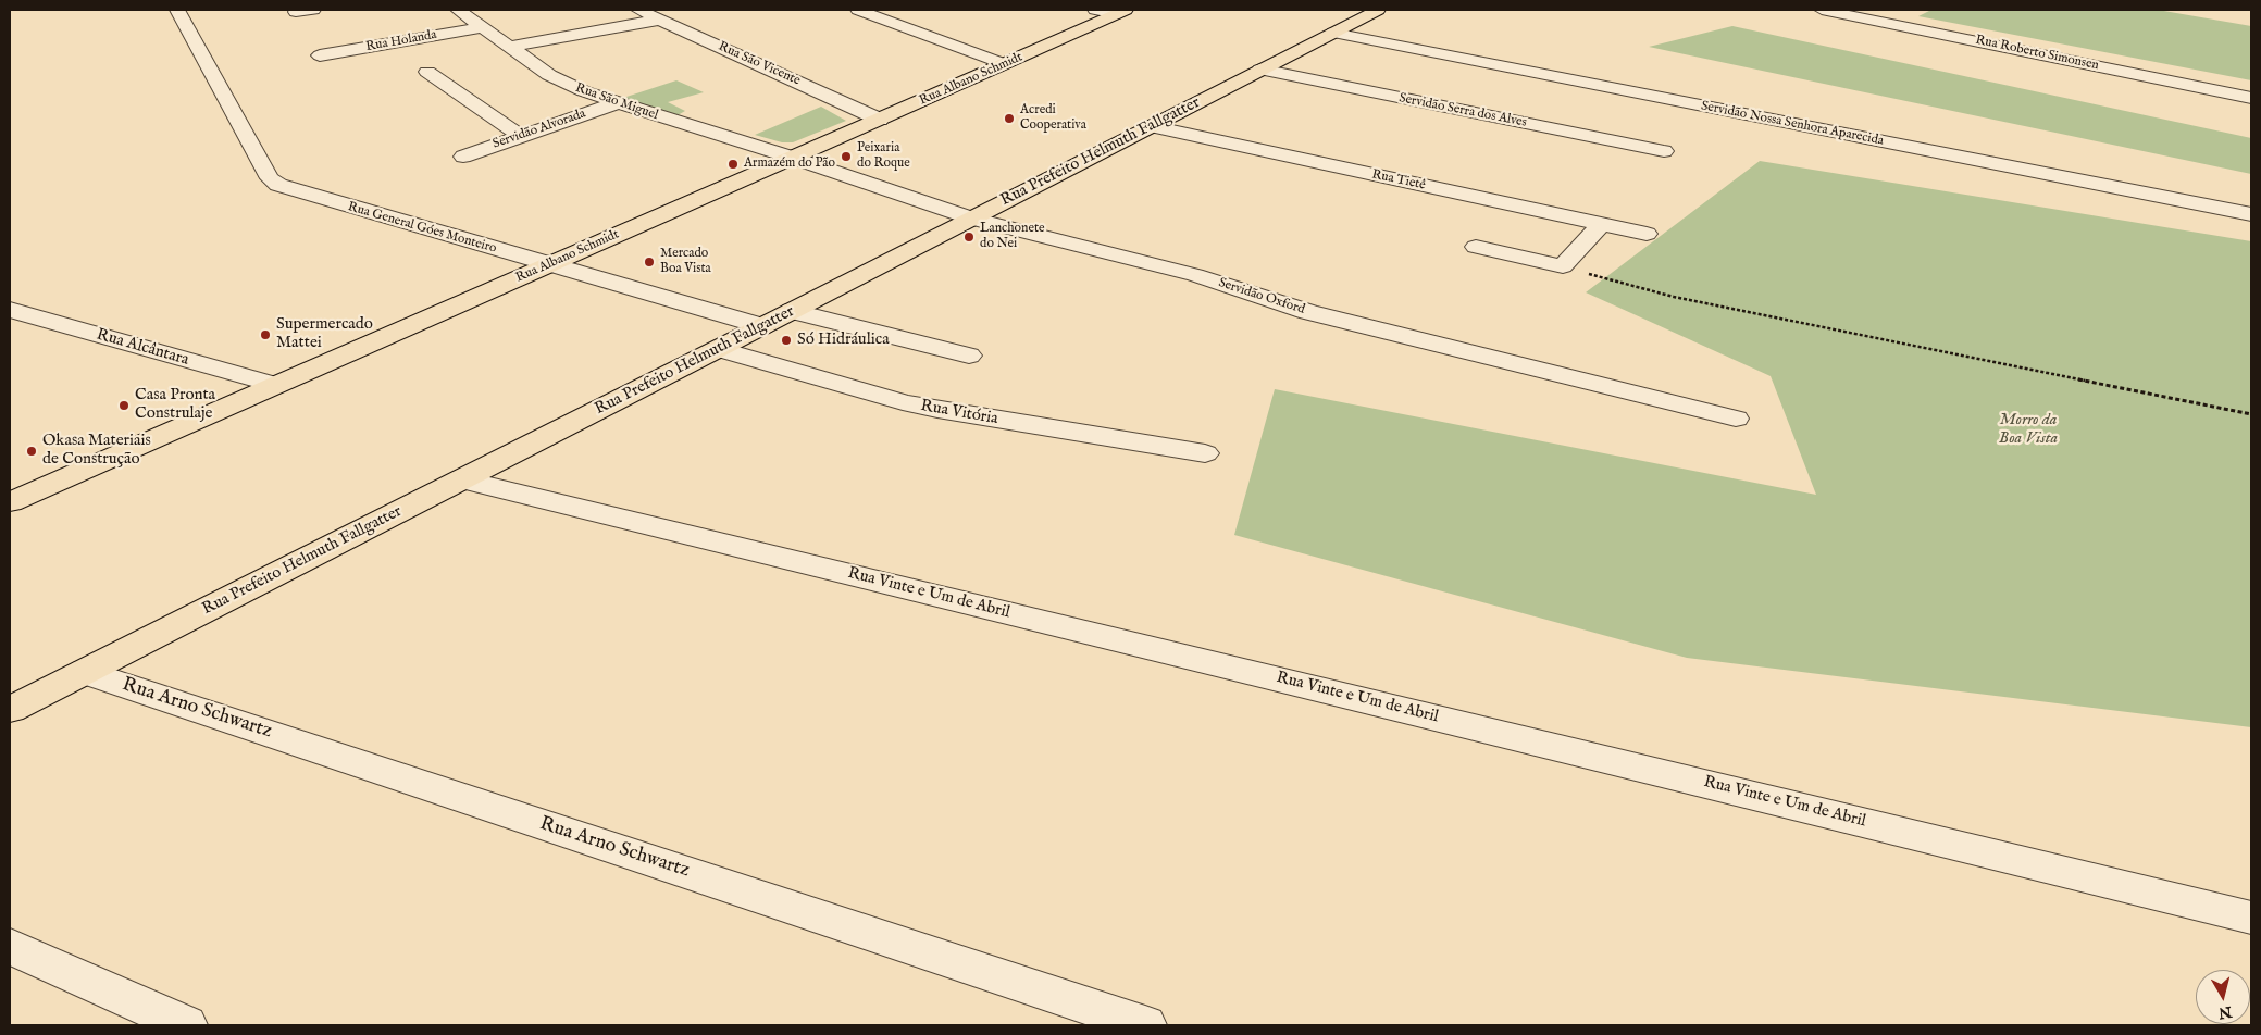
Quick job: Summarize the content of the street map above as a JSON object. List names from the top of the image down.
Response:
{
  "streets": {
    "main road": ["Rua Albano Schmidt", "Rua Prefeito Helmuth Fallgatter"],
    "street": [
      "Rua Holanda",
      "Rua Roberto Simonsen",
      "Rua São Vicente",
      "Rua São Miguel",
      "Servidão Serra dos Alves",
      "Servidão Nossa Senhora Aparecida",
      "Servidão Alvorada",
      "Rua Tietê",
      "Rua General Góes Monteiro",
      "Servidão Oxford",
      "Rua Alcântara",
      "Rua Vitória",
      "Rua Vinte e Um de Abril",
      "Rua Arno Schwartz"
    ]
  },
  "crossings": [
    ["Rua Holanda", "Rua São Miguel"],
    ["Rua São Vicente", "Rua Albano Schmidt"],
    ["Rua Albano Schmidt", "Rua São Miguel"],
    ["Rua Albano Schmidt", "Rua General Góes Monteiro"],
    ["Rua Albano Schmidt", "Servidão Oxford"],
    ["Rua Albano Schmidt", "Rua Alcântara"],
    ["Rua São Miguel", "Servidão Alvorada"],
    ["Rua São Miguel", "Servidão Oxford"],
    ["Servidão Serra dos Alves", "Rua Prefeito Helmuth Fallgatter"],
    ["Servidão Nossa Senhora Aparecida", "Rua Prefeito Helmuth Fallgatter"],
    ["Rua Prefeito Helmuth Fallgatter", "Rua Tietê"],
    ["Rua Prefeito Helmuth Fallgatter", "Rua General Góes Monteiro"],
    ["Rua Prefeito Helmuth Fallgatter", "Servidão Oxford"],
    ["Rua Prefeito Helmuth Fallgatter", "Rua Vitória"],
    ["Rua Prefeito Helmuth Fallgatter", "Rua Vinte e Um de Abril"],
    ["Rua Prefeito Helmuth Fallgatter", "Rua Arno Schwartz"]
  ],
  "parks": ["Morro da Boa Vista"],
  "places": [
    "Acredi Cooperativa",
    "Peixaria do Roque",
    "Armazém do Pão",
    "Lanchonete do Nei",
    "Mercado Boa Vista",
    "Supermercado Mattei",
    "Só Hidráulica",
    "Casa Pronta Construlaje",
    "Okasa Materiais de Construção"
  ],
  "north": "bottom"
}
